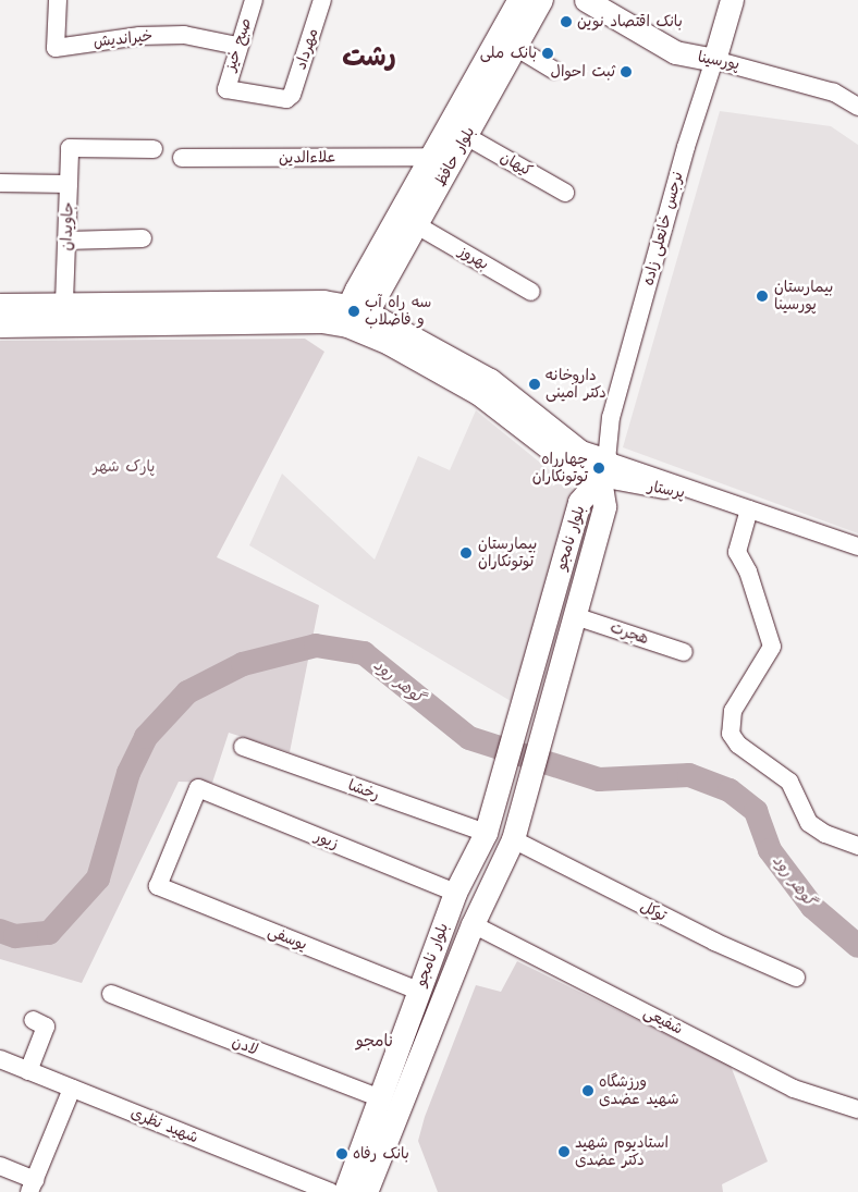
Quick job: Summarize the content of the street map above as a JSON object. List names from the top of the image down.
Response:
{
  "streets": {
    "main road": [
      "پورسینا",
      "بلوار حافظ",
      "نرجس خانعلی زاده",
      "بلوار نامجو"
    ],
    "street": [
      "خیراندیش",
      "صبح خیز",
      "مهرداد",
      "علاءالدین",
      "کیهان",
      "جاویدان",
      "بهروز",
      "پرستار",
      "هجرت",
      "رخشا",
      "زیور",
      "توکل",
      "یوسفی",
      "شفیعی",
      "لادن",
      "شهید نظری"
    ]
  },
  "crossings": [
    ["خیراندیش", "صبح خیز"],
    ["صبح خیز", "مهرداد"],
    ["پورسینا", "نرجس خانعلی زاده"],
    ["بلوار حافظ", "علاءالدین"],
    ["بلوار حافظ", "کیهان"],
    ["بلوار حافظ", "بهروز"],
    ["نرجس خانعلی زاده", "پرستار"],
    ["نرجس خانعلی زاده", "بلوار نامجو"],
    ["پرستار", "بلوار نامجو"],
    ["بلوار نامجو", "هجرت"],
    ["بلوار نامجو", "رخشا"],
    ["بلوار نامجو", "زیور"],
    ["بلوار نامجو", "توکل"],
    ["بلوار نامجو", "یوسفی"],
    ["بلوار نامجو", "شفیعی"],
    ["بلوار نامجو", "لادن"],
    ["زیور", "یوسفی"]
  ],
  "districts": ["رشت", "نامجو"],
  "water": ["گوهر رود"],
  "parks": ["پارک شهر"],
  "places": [
    "بانک اقتصاد نوین",
    "بانک ملی",
    "ثبت احوال",
    "بیمارستان پورسینا",
    "سه راه آب و فاضلاب",
    "داروخانه دکتر امینی",
    "چهارراه توتونکاران",
    "بیمارستان توتونکاران",
    "ورزشگاه شهید عضدی",
    "استادیوم شهید دکتر عضدی",
    "بانک رفاه"
  ]
}
